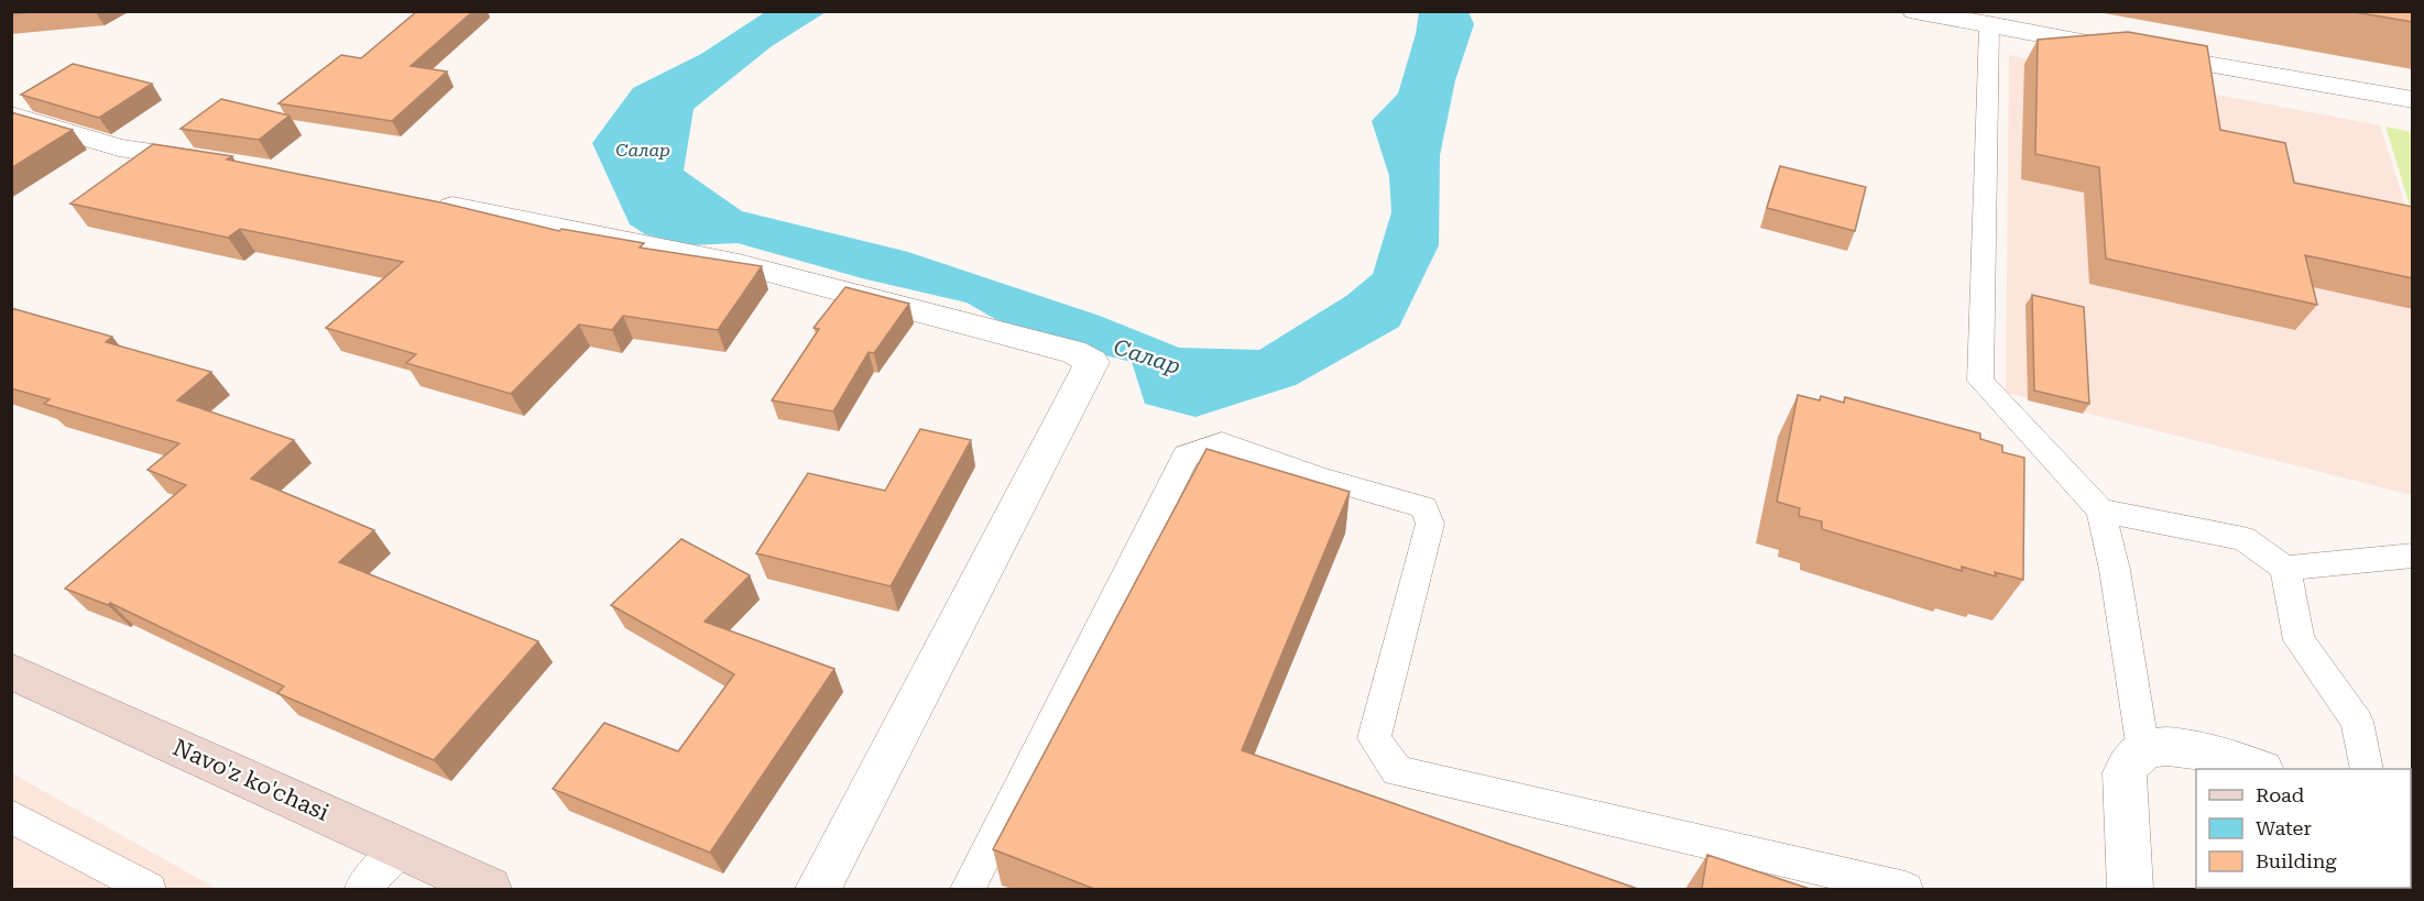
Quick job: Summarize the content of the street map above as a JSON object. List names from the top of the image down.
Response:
{
  "streets": {
    "street": ["Navo'z ko'chasi"]
  },
  "water": ["Салар"],
  "legend": ["Road", "Water", "Building"]
}
